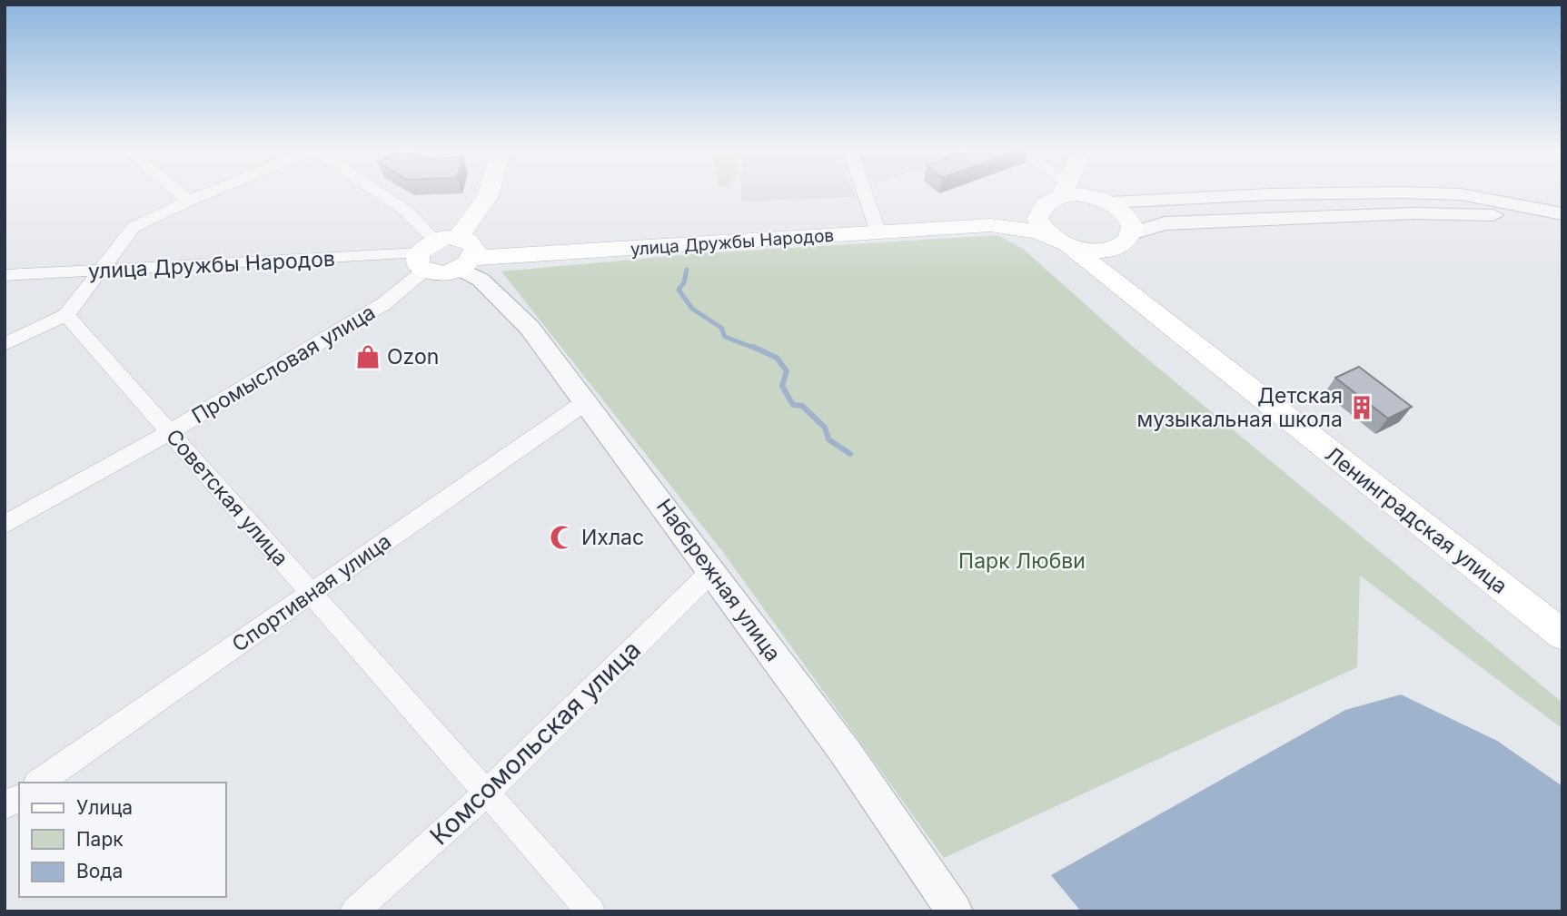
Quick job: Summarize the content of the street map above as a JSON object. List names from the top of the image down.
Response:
{
  "streets": {
    "main road": ["улица Дружбы Народов", "Ленинградская улица"],
    "street": [
      "Промысловая улица",
      "Советская улица",
      "Набережная улица",
      "Спортивная улица",
      "Комсомольская улица"
    ]
  },
  "crossings": [
    ["улица Дружбы Народов", "Промысловая улица"],
    ["улица Дружбы Народов", "Набережная улица"],
    ["Промысловая улица", "Советская улица"],
    ["Советская улица", "Спортивная улица"],
    ["Советская улица", "Комсомольская улица"],
    ["Набережная улица", "Спортивная улица"],
    ["Набережная улица", "Комсомольская улица"]
  ],
  "parks": ["Парк Любви"],
  "places": {
    "shop": ["Ozon"],
    "building": ["Детская музыкальная школа"],
    "mosque": ["Ихлас"]
  },
  "legend": ["Улица", "Парк", "Вода"]
}
